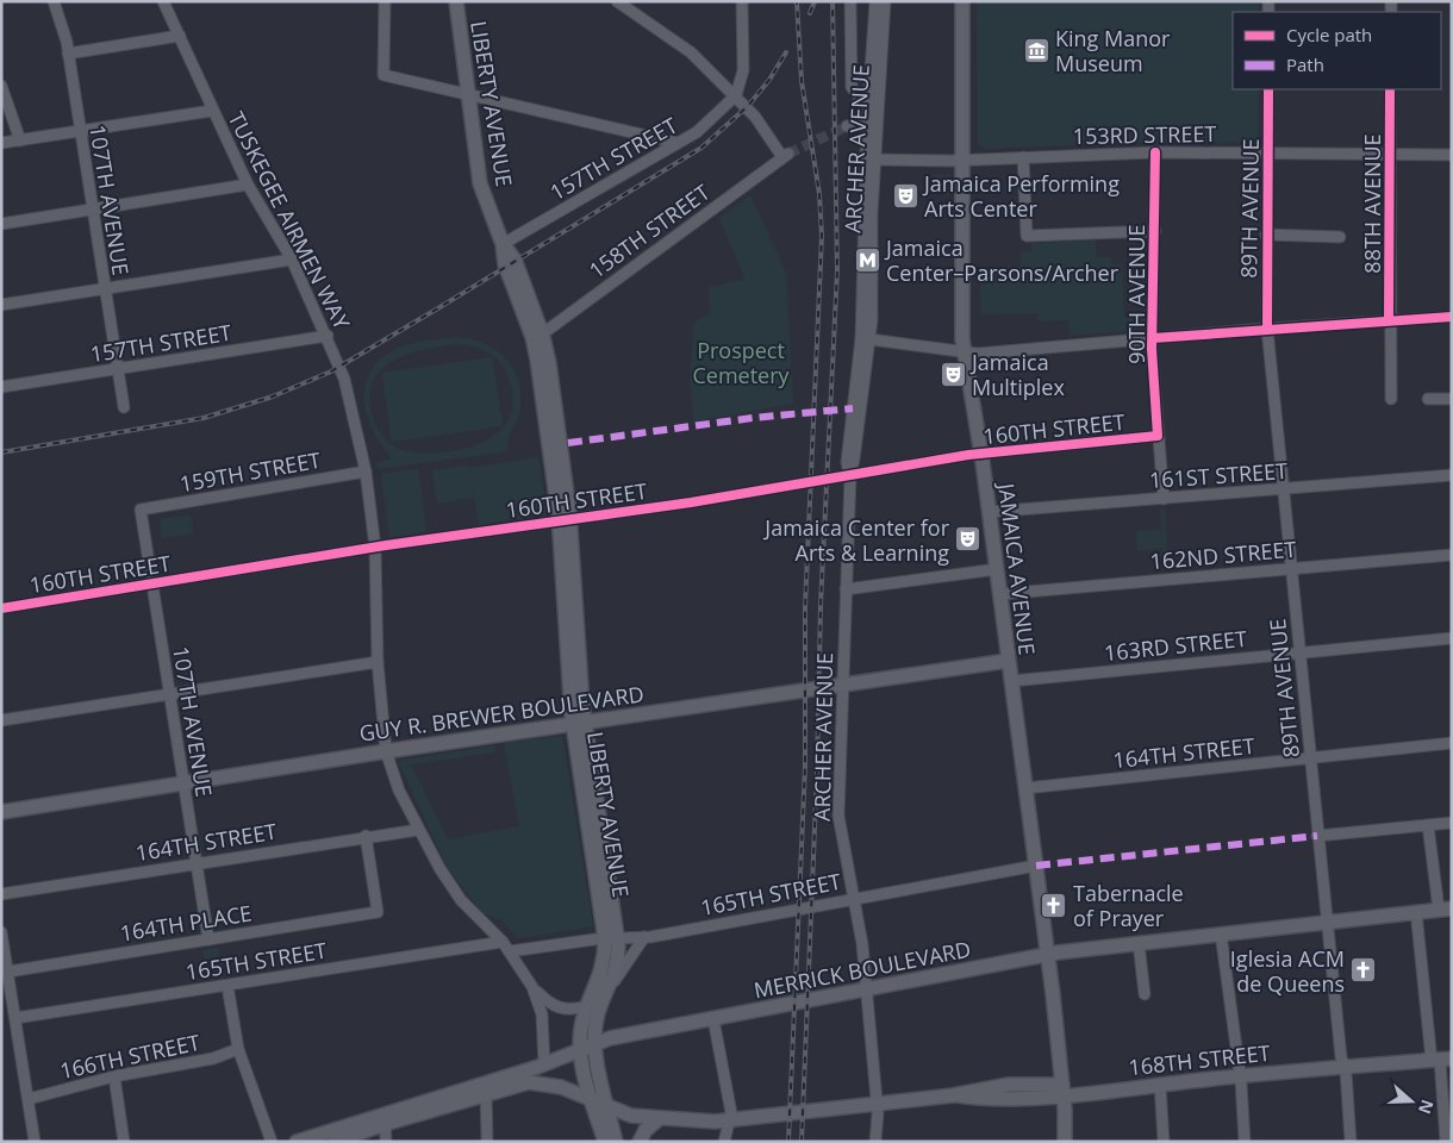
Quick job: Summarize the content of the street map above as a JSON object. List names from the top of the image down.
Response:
{
  "streets": {
    "main road": [
      "LIBERTY AVENUE",
      "JAMAICA AVENUE",
      "GUY R. BREWER BOULEVARD",
      "MERRICK BOULEVARD",
      "168TH STREET"
    ],
    "street": [
      "153RD STREET",
      "ARCHER AVENUE",
      "157TH STREET",
      "107TH AVENUE",
      "88TH AVENUE",
      "89TH AVENUE",
      "TUSKEGEE AIRMEN WAY",
      "158TH STREET",
      "90TH AVENUE",
      "160TH STREET",
      "159TH STREET",
      "161ST STREET",
      "162ND STREET",
      "163RD STREET",
      "164TH STREET",
      "165TH STREET",
      "164TH PLACE",
      "166TH STREET"
    ]
  },
  "crossings": [
    ["LIBERTY AVENUE", "157TH STREET"],
    ["LIBERTY AVENUE", "TUSKEGEE AIRMEN WAY"],
    ["LIBERTY AVENUE", "158TH STREET"],
    ["LIBERTY AVENUE", "160TH STREET"],
    ["LIBERTY AVENUE", "GUY R. BREWER BOULEVARD"],
    ["LIBERTY AVENUE", "165TH STREET"],
    ["LIBERTY AVENUE", "MERRICK BOULEVARD"],
    ["LIBERTY AVENUE", "168TH STREET"],
    ["153RD STREET", "ARCHER AVENUE"],
    ["153RD STREET", "88TH AVENUE"],
    ["153RD STREET", "89TH AVENUE"],
    ["153RD STREET", "90TH AVENUE"],
    ["153RD STREET", "JAMAICA AVENUE"],
    ["ARCHER AVENUE", "160TH STREET"],
    ["ARCHER AVENUE", "GUY R. BREWER BOULEVARD"],
    ["ARCHER AVENUE", "165TH STREET"],
    ["ARCHER AVENUE", "MERRICK BOULEVARD"],
    ["ARCHER AVENUE", "168TH STREET"],
    ["157TH STREET", "107TH AVENUE"],
    ["157TH STREET", "TUSKEGEE AIRMEN WAY"],
    ["157TH STREET", "158TH STREET"],
    ["107TH AVENUE", "160TH STREET"],
    ["107TH AVENUE", "159TH STREET"],
    ["107TH AVENUE", "GUY R. BREWER BOULEVARD"],
    ["107TH AVENUE", "164TH STREET"],
    ["107TH AVENUE", "164TH PLACE"],
    ["89TH AVENUE", "161ST STREET"],
    ["89TH AVENUE", "162ND STREET"],
    ["89TH AVENUE", "163RD STREET"],
    ["89TH AVENUE", "164TH STREET"],
    ["89TH AVENUE", "MERRICK BOULEVARD"],
    ["89TH AVENUE", "168TH STREET"],
    ["TUSKEGEE AIRMEN WAY", "160TH STREET"],
    ["TUSKEGEE AIRMEN WAY", "159TH STREET"],
    ["TUSKEGEE AIRMEN WAY", "GUY R. BREWER BOULEVARD"],
    ["TUSKEGEE AIRMEN WAY", "164TH STREET"],
    ["TUSKEGEE AIRMEN WAY", "165TH STREET"],
    ["TUSKEGEE AIRMEN WAY", "MERRICK BOULEVARD"],
    ["90TH AVENUE", "160TH STREET"],
    ["90TH AVENUE", "161ST STREET"],
    ["160TH STREET", "JAMAICA AVENUE"],
    ["161ST STREET", "JAMAICA AVENUE"],
    ["162ND STREET", "JAMAICA AVENUE"],
    ["JAMAICA AVENUE", "163RD STREET"],
    ["JAMAICA AVENUE", "GUY R. BREWER BOULEVARD"],
    ["JAMAICA AVENUE", "164TH STREET"],
    ["JAMAICA AVENUE", "165TH STREET"],
    ["JAMAICA AVENUE", "MERRICK BOULEVARD"],
    ["JAMAICA AVENUE", "168TH STREET"],
    ["164TH STREET", "164TH PLACE"],
    ["MERRICK BOULEVARD", "168TH STREET"]
  ],
  "parks": ["Prospect Cemetery"],
  "places": {
    "museum": ["King Manor Museum"],
    "theatre": ["Jamaica Performing Arts Center", "Jamaica Multiplex", "Jamaica Center for Arts & Learning"],
    "metro station": ["Jamaica Center–Parsons/Archer"],
    "church": ["Tabernacle of Prayer", "Iglesia ACM de Queens"]
  },
  "legend": ["Cycle path", "Path"],
  "north": "right"
}
